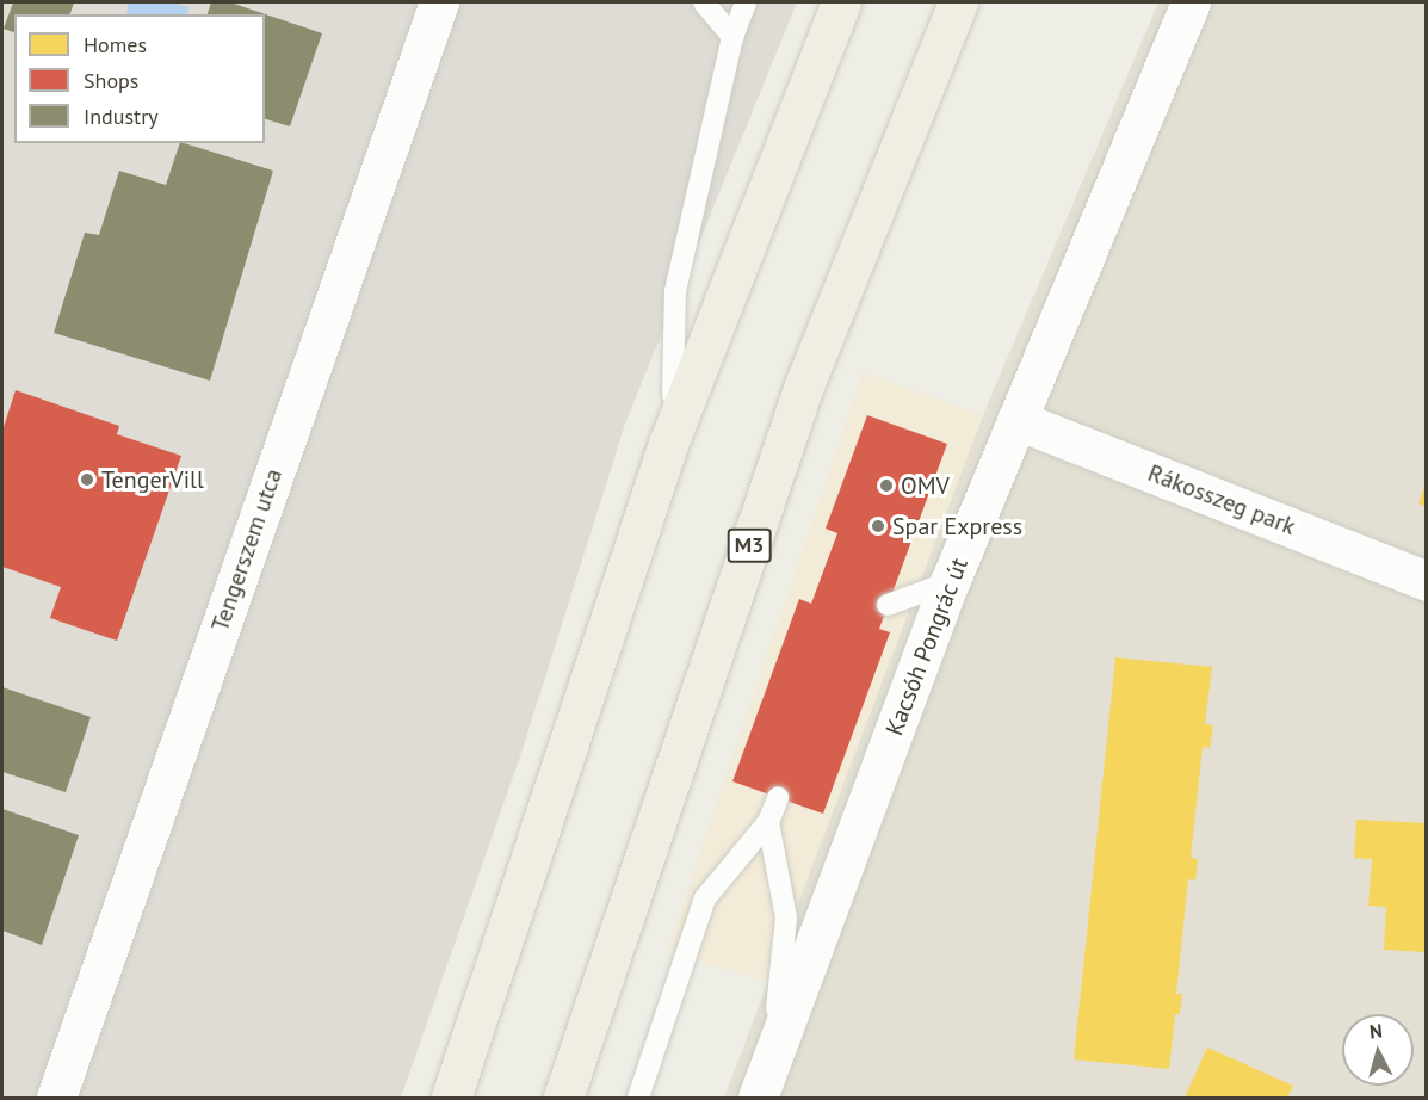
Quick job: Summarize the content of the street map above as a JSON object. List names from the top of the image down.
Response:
{
  "streets": {
    "main road": ["M3"],
    "street": ["Rákosszeg park", "Tengerszem utca", "Kacsóh Pongrác út"]
  },
  "crossings": [
    ["Rákosszeg park", "Kacsóh Pongrác út"]
  ],
  "places": ["TengerVill", "OMV", "Spar Express"],
  "legend": ["Homes", "Shops", "Industry"],
  "north": "top"
}
